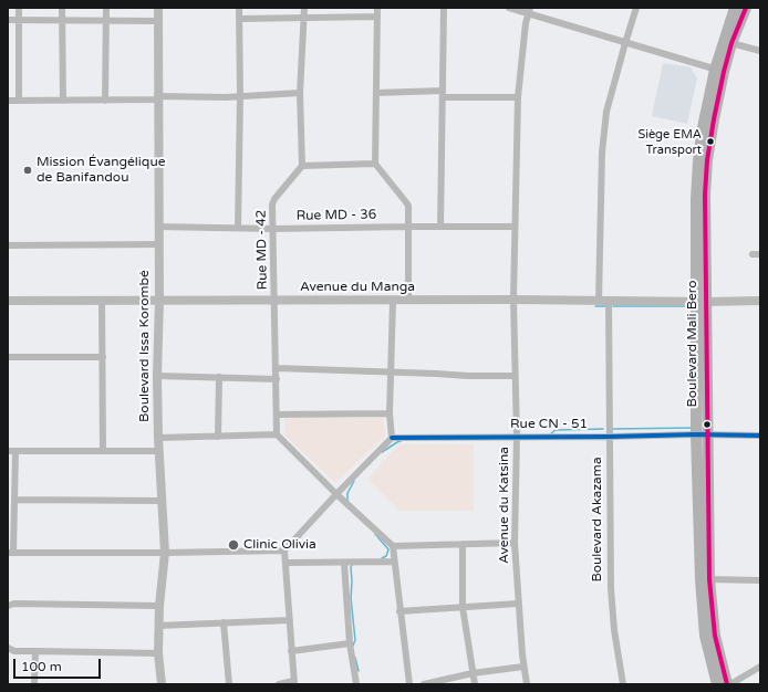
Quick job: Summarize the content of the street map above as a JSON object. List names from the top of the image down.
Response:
{
  "streets": {
    "main road": ["Boulevard Mali Bero"],
    "street": [
      "Rue MD - 36",
      "Rue MD - 42",
      "Avenue du Manga",
      "Boulevard Issa Korombé",
      "Rue CN - 51",
      "Avenue du Katsina",
      "Boulevard Akazama"
    ]
  },
  "crossings": [
    ["Rue MD - 36", "Rue MD - 42"],
    ["Rue MD - 36", "Boulevard Issa Korombé"],
    ["Rue MD - 36", "Avenue du Katsina"],
    ["Rue MD - 42", "Avenue du Manga"],
    ["Avenue du Manga", "Boulevard Mali Bero"],
    ["Avenue du Manga", "Boulevard Issa Korombé"],
    ["Avenue du Manga", "Avenue du Katsina"],
    ["Avenue du Manga", "Boulevard Akazama"],
    ["Boulevard Mali Bero", "Rue CN - 51"],
    ["Rue CN - 51", "Avenue du Katsina"],
    ["Rue CN - 51", "Boulevard Akazama"]
  ],
  "places": ["Siège EMA Transport", "Mission Évangélique de Banifandou", "Clinic Olivia"],
  "scale_bar": "100 m"
}
